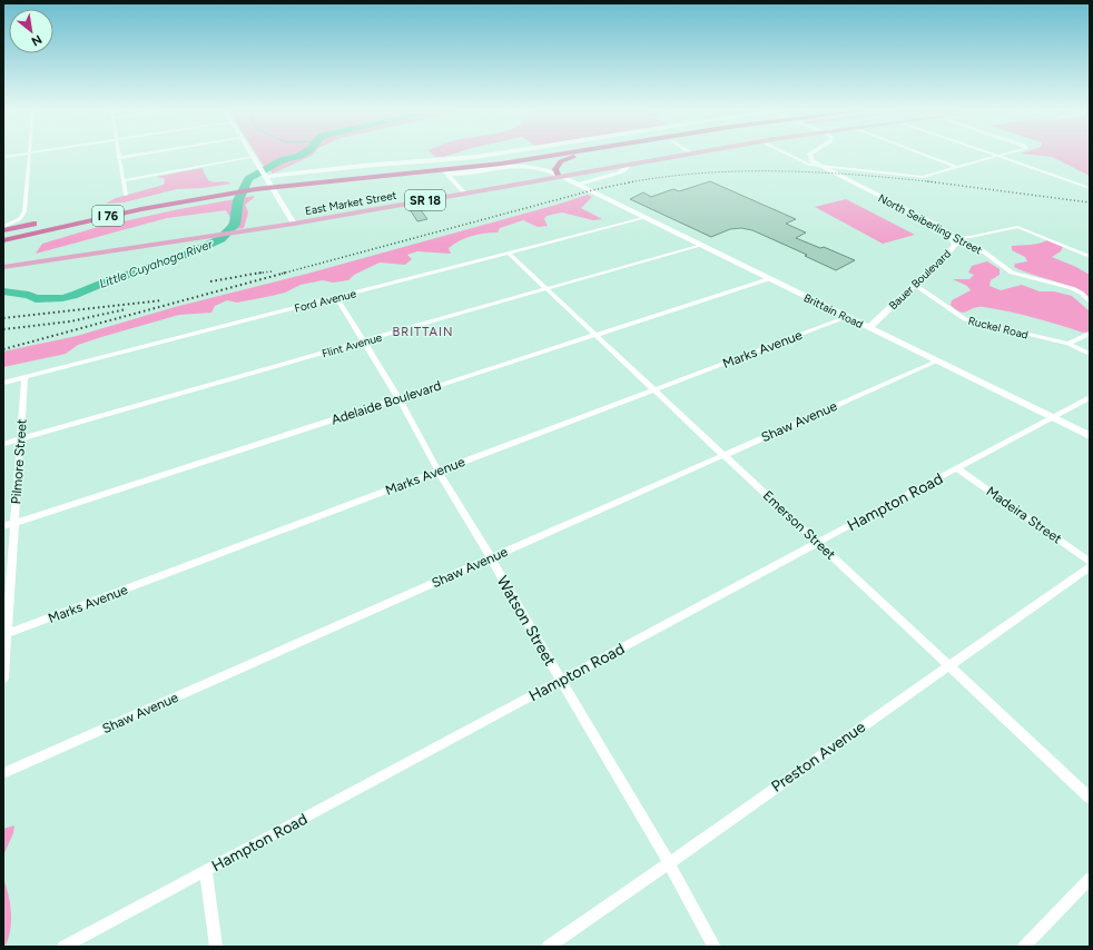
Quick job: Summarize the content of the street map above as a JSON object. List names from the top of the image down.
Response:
{
  "streets": {
    "highway": ["I 76"],
    "main road": [
      "SR 18",
      "East Market Street",
      "North Seiberling Street",
      "Bauer Boulevard",
      "Brittain Road"
    ],
    "street": [
      "Ford Avenue",
      "Ruckel Road",
      "Flint Avenue",
      "Marks Avenue",
      "Adelaide Boulevard",
      "Shaw Avenue",
      "Pilmore Street",
      "Hampton Road",
      "Madeira Street",
      "Emerson Street",
      "Watson Street",
      "Preston Avenue"
    ]
  },
  "crossings": [
    ["I 76", "Brittain Road"],
    ["North Seiberling Street", "Bauer Boulevard"],
    ["Bauer Boulevard", "Brittain Road"],
    ["Bauer Boulevard", "Ruckel Road"],
    ["Ford Avenue", "Brittain Road"],
    ["Ford Avenue", "Pilmore Street"],
    ["Ford Avenue", "Emerson Street"],
    ["Ford Avenue", "Watson Street"],
    ["Brittain Road", "Flint Avenue"],
    ["Brittain Road", "Marks Avenue"],
    ["Brittain Road", "Adelaide Boulevard"],
    ["Brittain Road", "Shaw Avenue"],
    ["Brittain Road", "Hampton Road"],
    ["Flint Avenue", "Pilmore Street"],
    ["Flint Avenue", "Emerson Street"],
    ["Flint Avenue", "Watson Street"],
    ["Marks Avenue", "Pilmore Street"],
    ["Marks Avenue", "Emerson Street"],
    ["Marks Avenue", "Watson Street"],
    ["Adelaide Boulevard", "Pilmore Street"],
    ["Adelaide Boulevard", "Emerson Street"],
    ["Adelaide Boulevard", "Watson Street"],
    ["Shaw Avenue", "Emerson Street"],
    ["Shaw Avenue", "Watson Street"],
    ["Hampton Road", "Madeira Street"],
    ["Hampton Road", "Emerson Street"],
    ["Hampton Road", "Watson Street"],
    ["Emerson Street", "Preston Avenue"],
    ["Watson Street", "Preston Avenue"]
  ],
  "districts": ["BRITTAIN"],
  "water": ["Little Cuyahoga River"],
  "north": "bottom right"
}
